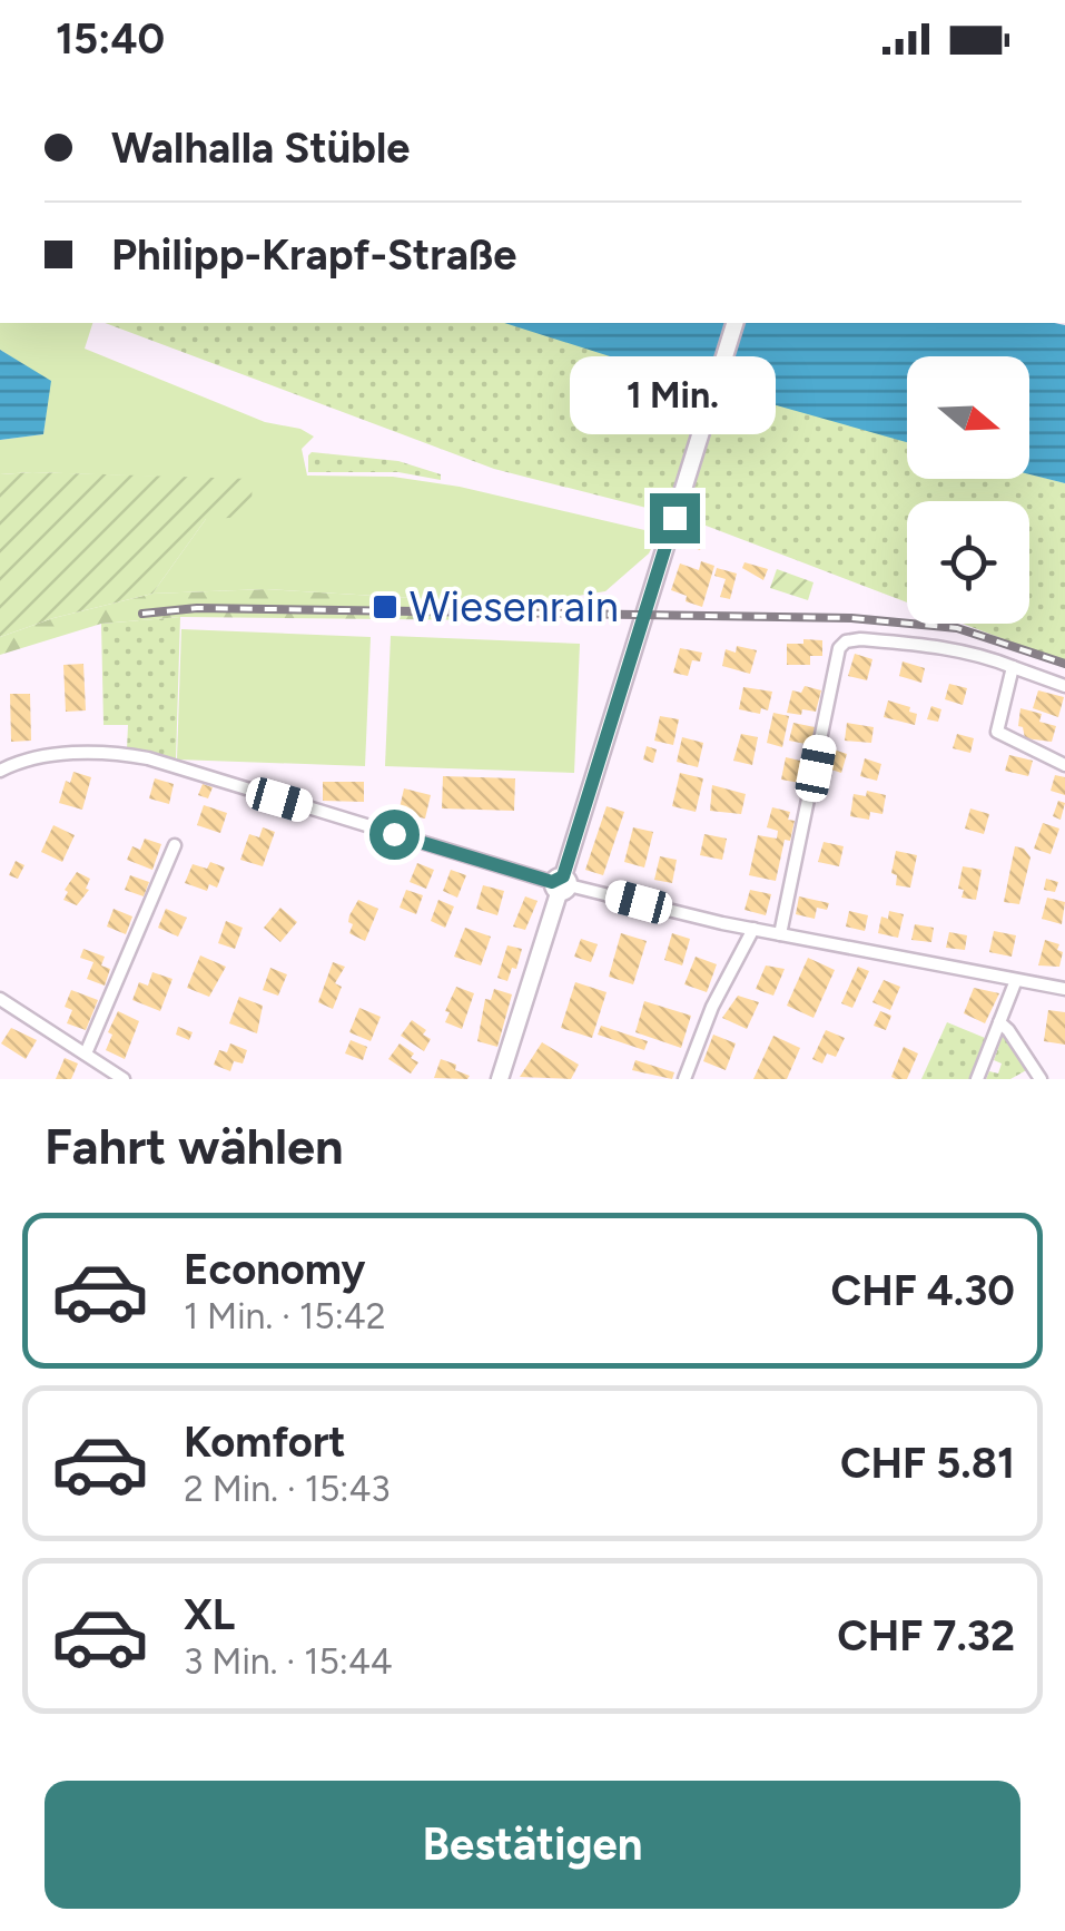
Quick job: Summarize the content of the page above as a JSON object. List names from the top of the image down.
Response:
{
  "places": {
    "transit": ["Wiesenrain"]
  },
  "north": "right",
  "page": {
    "status": "15:40",
    "banner": ["Walhalla Stüble", "Philipp-Krapf-Straße"],
    "bubble": "1 Min.",
    "heading": "Fahrt wählen",
    "list": [
      {
        "name": "Economy",
        "note": "1 Min. · 15:42",
        "value": "CHF 4.30"
      },
      {
        "name": "Komfort",
        "note": "2 Min. · 15:43",
        "value": "CHF 5.81"
      },
      {
        "name": "XL",
        "note": "3 Min. · 15:44",
        "value": "CHF 7.32"
      }
    ],
    "buttons": "Bestätigen"
  }
}
